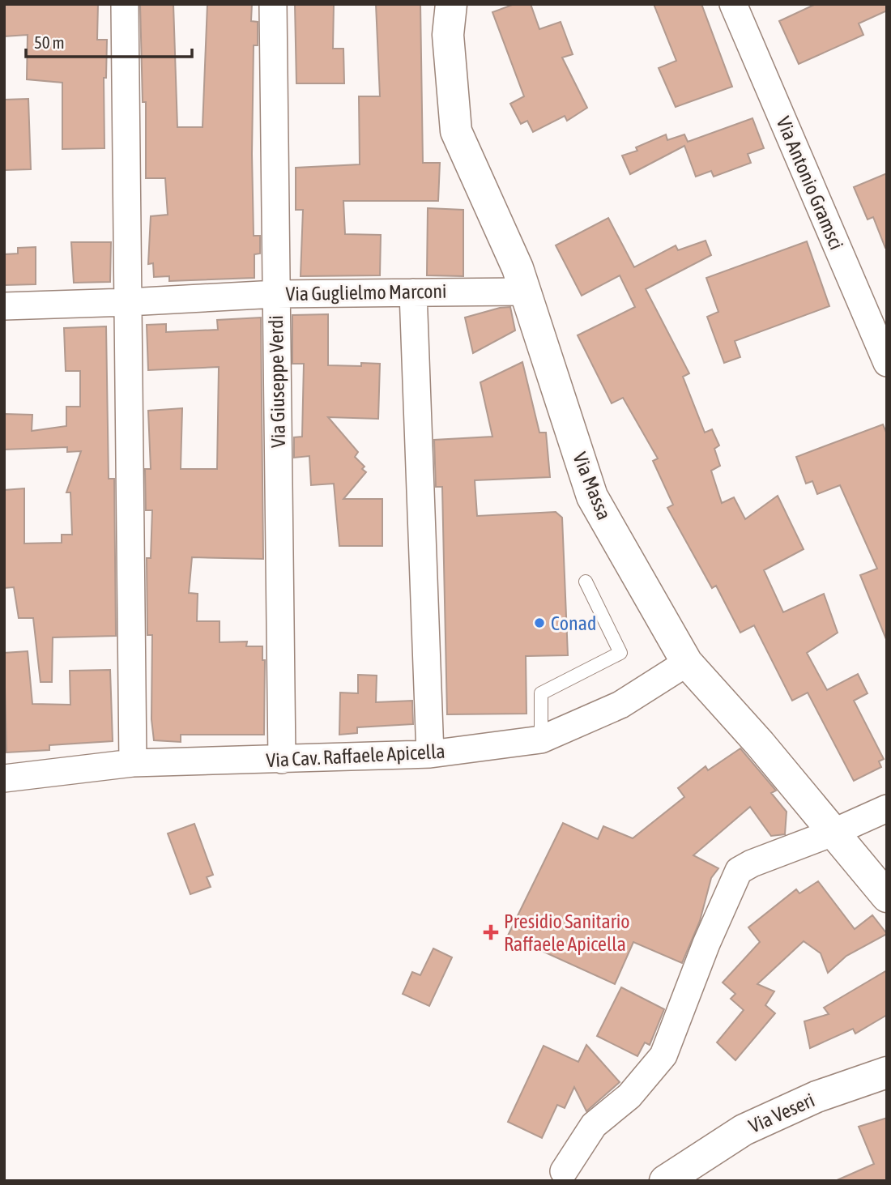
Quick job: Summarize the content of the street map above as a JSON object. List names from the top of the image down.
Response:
{
  "streets": {
    "street": [
      "Via Antonio Gramsci",
      "Via Guglielmo Marconi",
      "Via Giuseppe Verdi",
      "Via Massa",
      "Via Cav. Raffaele Apicella",
      "Via Veseri"
    ]
  },
  "crossings": [
    ["Via Guglielmo Marconi", "Via Giuseppe Verdi"],
    ["Via Guglielmo Marconi", "Via Massa"],
    ["Via Giuseppe Verdi", "Via Cav. Raffaele Apicella"],
    ["Via Massa", "Via Cav. Raffaele Apicella"]
  ],
  "places": {
    "other": ["Conad"],
    "health": ["Presidio Sanitario Raffaele Apicella"]
  },
  "scale_bar": "50 m"
}
